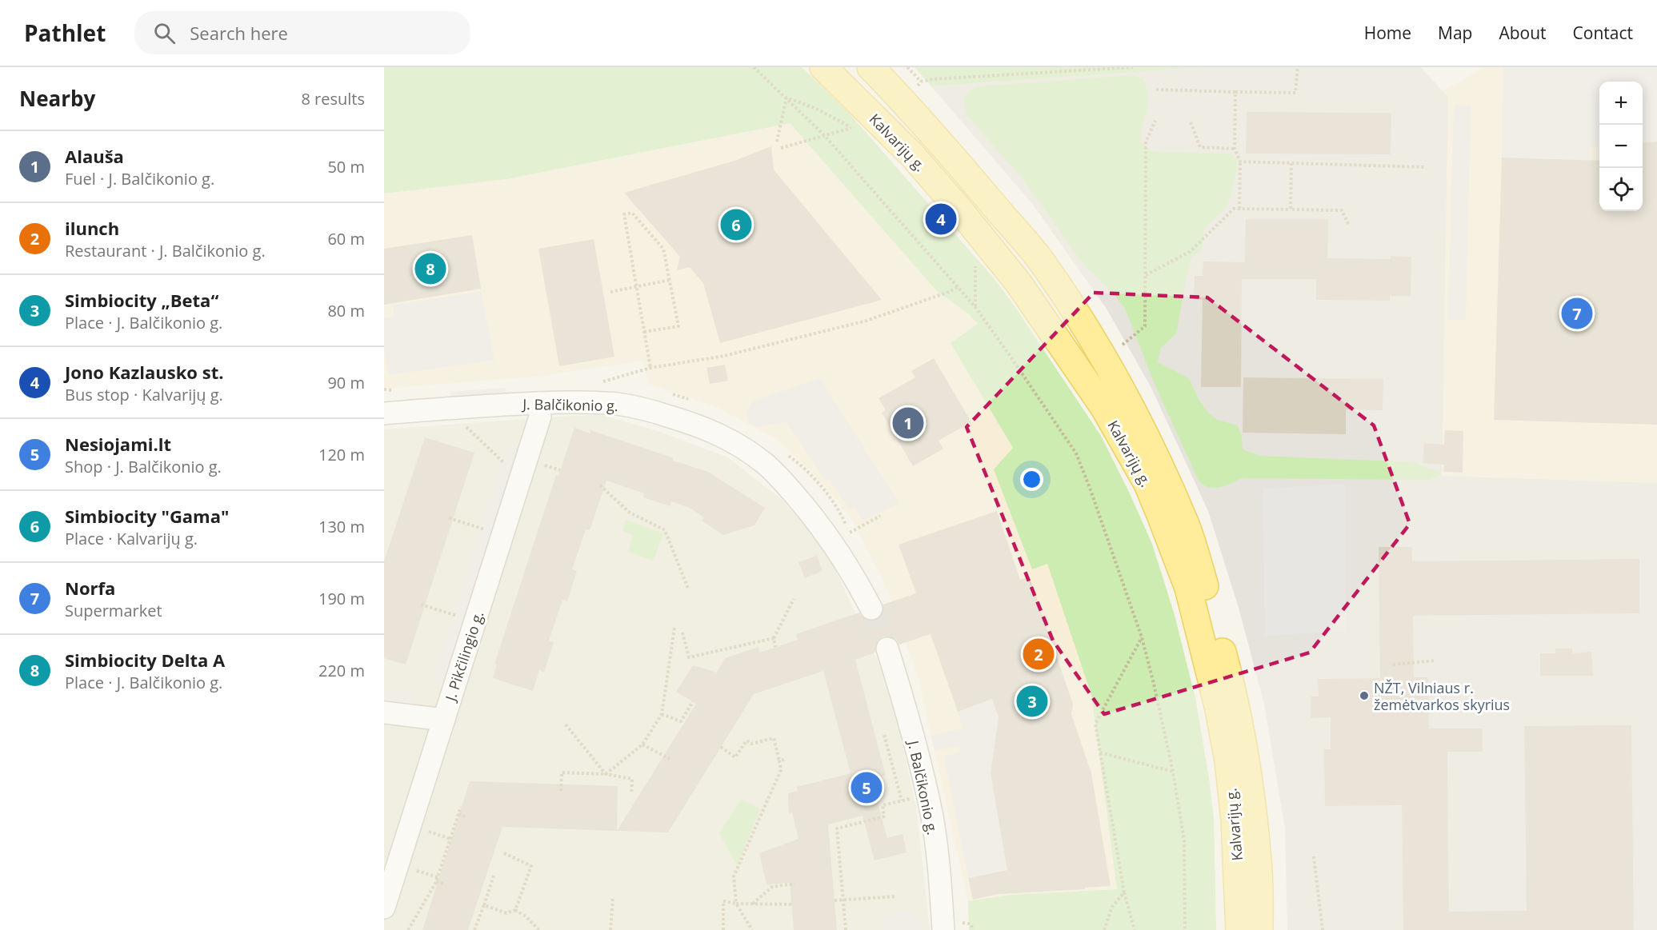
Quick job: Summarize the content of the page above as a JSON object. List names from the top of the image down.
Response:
{
  "streets": {
    "main road": ["Kalvarijų g."],
    "street": ["J. Balčikonio g.", "J. Pikčilingio g."]
  },
  "crossings": [
    ["J. Balčikonio g.", "J. Pikčilingio g."]
  ],
  "places": ["NŽT, Vilniaus r. žemėtvarkos skyrius"],
  "page": {
    "header": "Pathlet",
    "search": "Search here",
    "nav": [
      "Home",
      "Map",
      "About",
      "Contact"
    ],
    "heading": ["Nearby", "8 results"],
    "map_buttons": ["+", "−"],
    "list": [
      {
        "mark": "1",
        "name": "Alauša",
        "note": "Fuel · J. Balčikonio g.",
        "value": "50 m"
      },
      {
        "mark": "2",
        "name": "ilunch",
        "note": "Restaurant · J. Balčikonio g.",
        "value": "60 m"
      },
      {
        "mark": "3",
        "name": "Simbiocity „Beta“",
        "note": "Place · J. Balčikonio g.",
        "value": "80 m"
      },
      {
        "mark": "4",
        "name": "Jono Kazlausko st.",
        "note": "Bus stop · Kalvarijų g.",
        "value": "90 m"
      },
      {
        "mark": "5",
        "name": "Nesiojami.lt",
        "note": "Shop · J. Balčikonio g.",
        "value": "120 m"
      },
      {
        "mark": "6",
        "name": "Simbiocity \"Gama\"",
        "note": "Place · Kalvarijų g.",
        "value": "130 m"
      },
      {
        "mark": "7",
        "name": "Norfa",
        "note": "Supermarket",
        "value": "190 m"
      },
      {
        "mark": "8",
        "name": "Simbiocity Delta A",
        "note": "Place · J. Balčikonio g.",
        "value": "220 m"
      }
    ],
    "pins": [
      "4",
      "6",
      "8",
      "7",
      "1",
      "2",
      "3",
      "5"
    ]
  }
}
